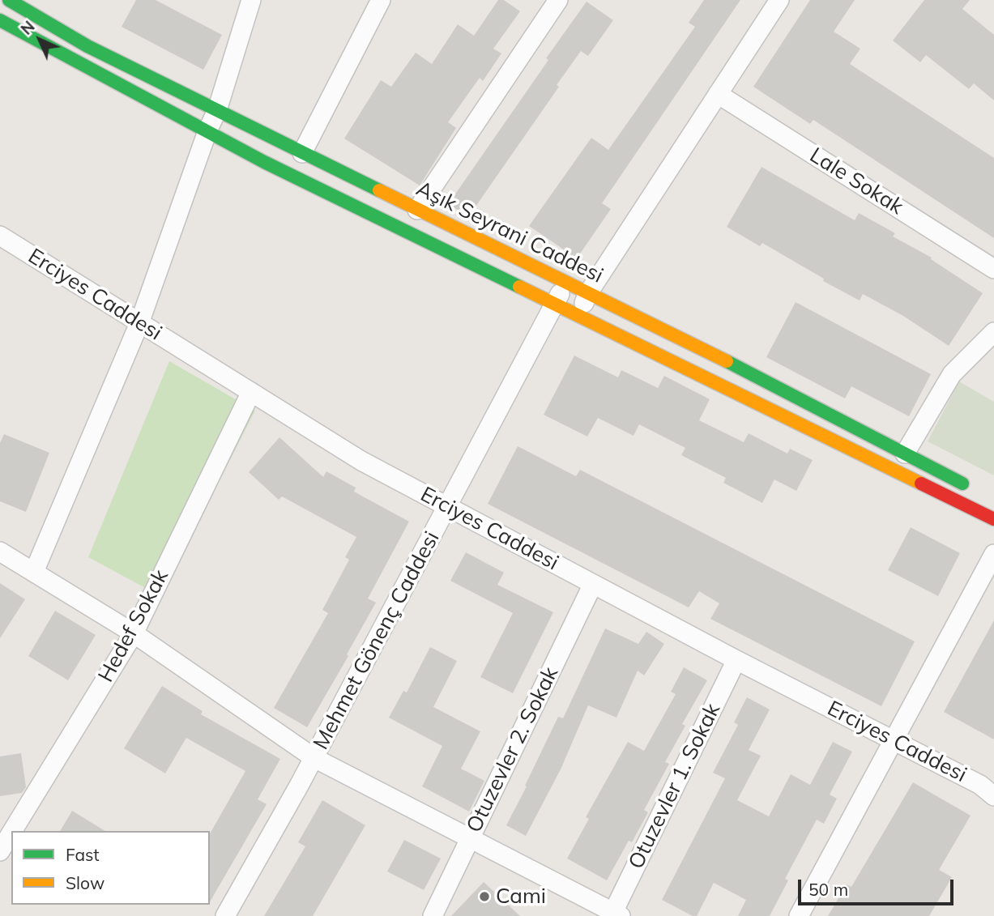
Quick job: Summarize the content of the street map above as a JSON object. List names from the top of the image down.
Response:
{
  "streets": {
    "main road": ["Aşık Seyrani Caddesi"],
    "street": [
      "Lale Sokak",
      "Erciyes Caddesi",
      "Hedef Sokak",
      "Mehmet Gönenç Caddesi",
      "Otuzevler 2. Sokak",
      "Otuzevler 1. Sokak"
    ]
  },
  "crossings": [
    ["Aşık Seyrani Caddesi", "Mehmet Gönenç Caddesi"],
    ["Erciyes Caddesi", "Hedef Sokak"],
    ["Erciyes Caddesi", "Mehmet Gönenç Caddesi"],
    ["Erciyes Caddesi", "Otuzevler 2. Sokak"],
    ["Erciyes Caddesi", "Otuzevler 1. Sokak"]
  ],
  "places": ["Cami"],
  "legend": ["Fast", "Slow"],
  "scale_bar": "50 m",
  "north": "top left"
}
